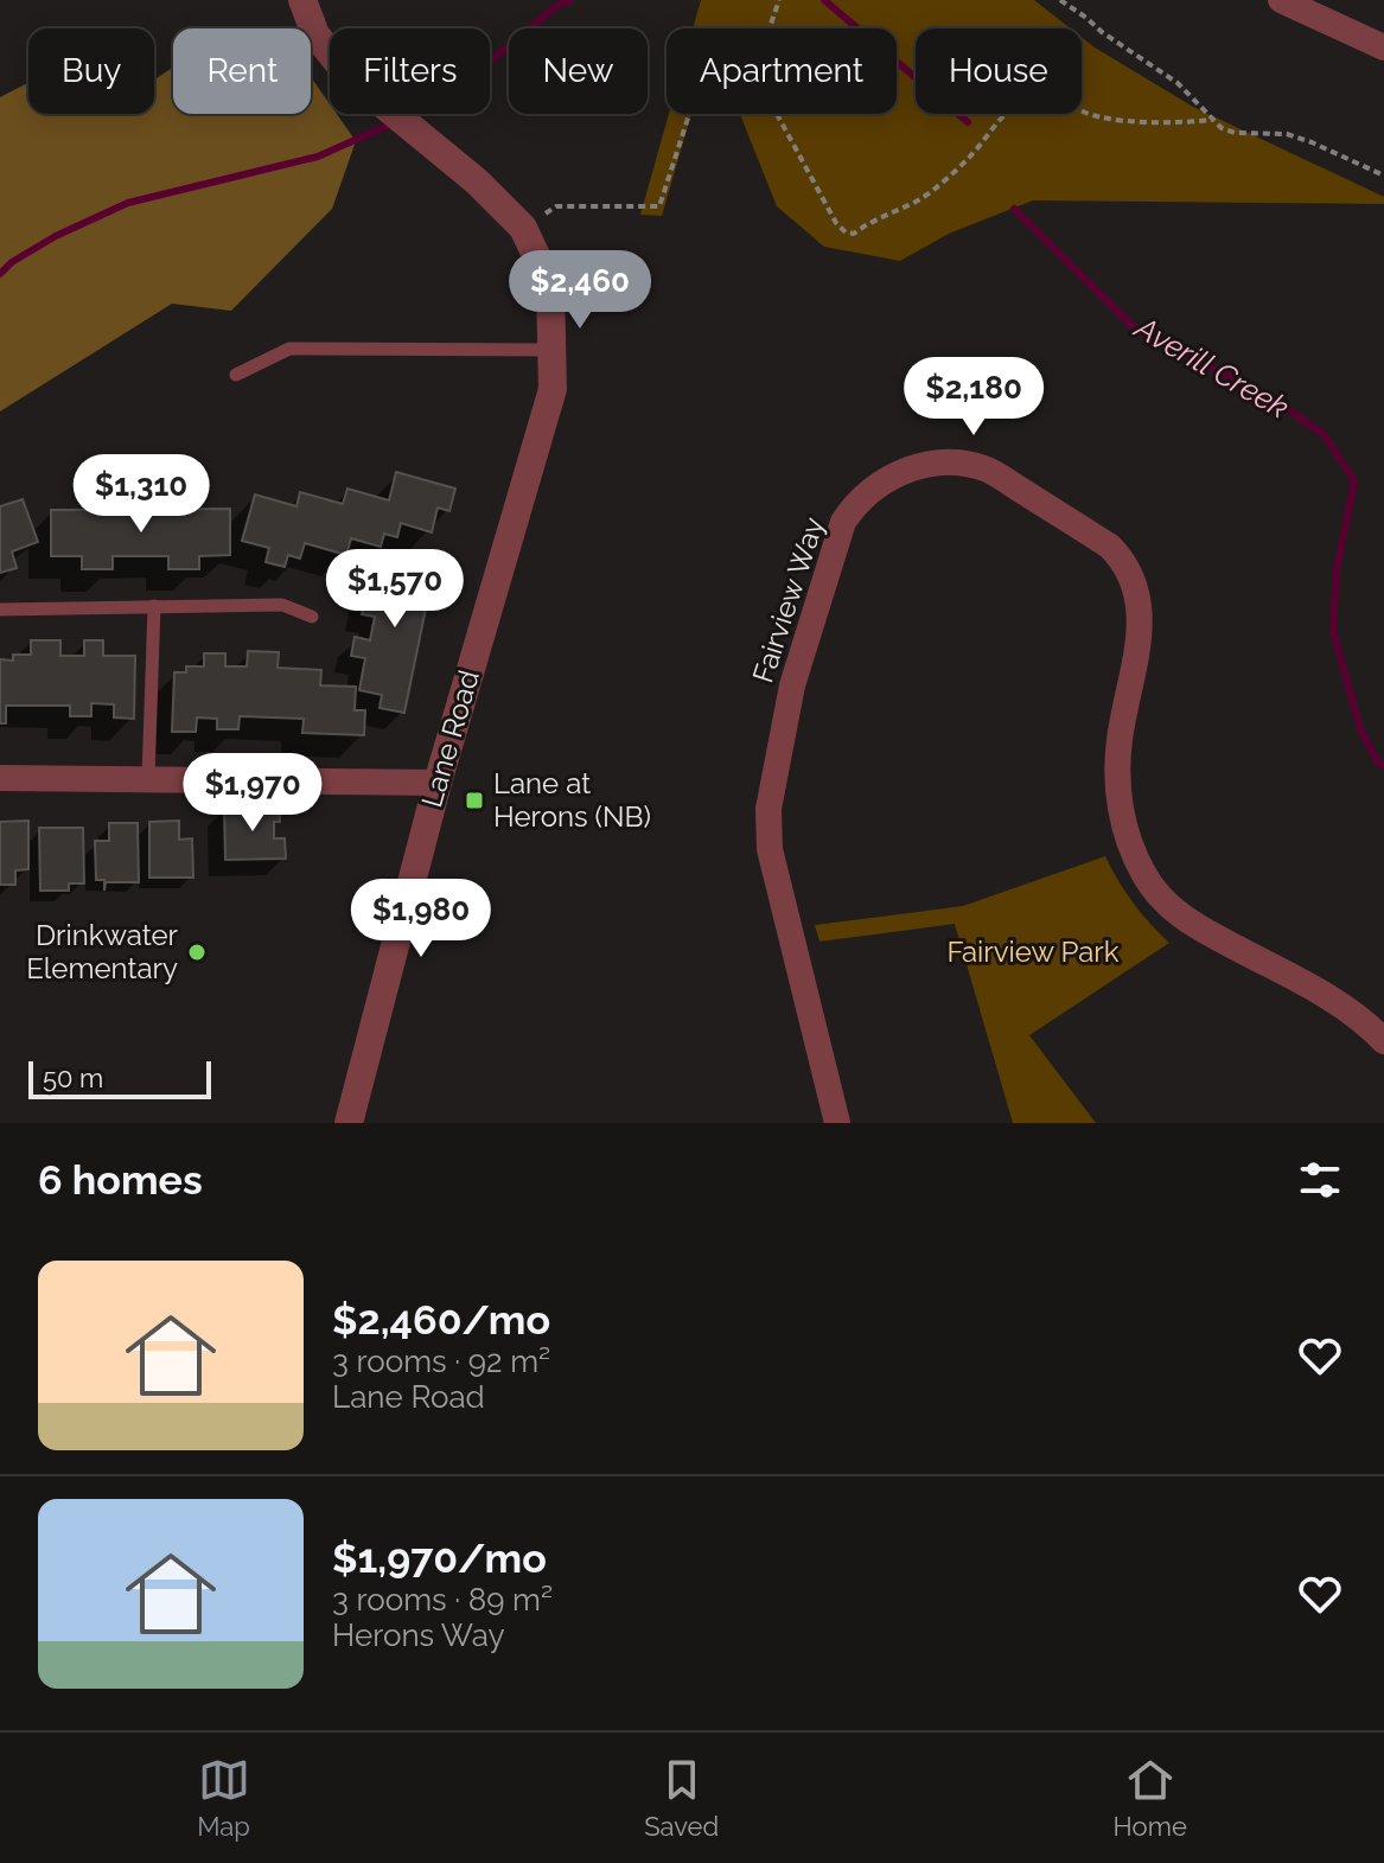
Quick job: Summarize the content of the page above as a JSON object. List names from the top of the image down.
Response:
{
  "streets": {
    "street": ["Fairview Way", "Lane Road"]
  },
  "water": ["Averill Creek"],
  "parks": ["Fairview Park"],
  "places": {
    "transit": ["Lane at Herons (NB)"],
    "other": ["Drinkwater Elementary"]
  },
  "scale_bar": "50 m",
  "page": {
    "chip": [
      "Buy",
      "Rent",
      "Filters",
      "New",
      "Apartment",
      "House"
    ],
    "price": [
      "$2,460",
      "$2,180",
      "$1,310",
      "$1,570",
      "$1,970",
      "$1,980"
    ],
    "scale": "50 m",
    "heading": "6 homes",
    "list": [
      {
        "name": "$2,460/mo",
        "note": "3 rooms · 92 m² · Lane Road"
      },
      {
        "name": "$1,970/mo",
        "note": "3 rooms · 89 m² · Herons Way"
      }
    ],
    "tabs": ["Map", "Saved", "Home"]
  }
}
